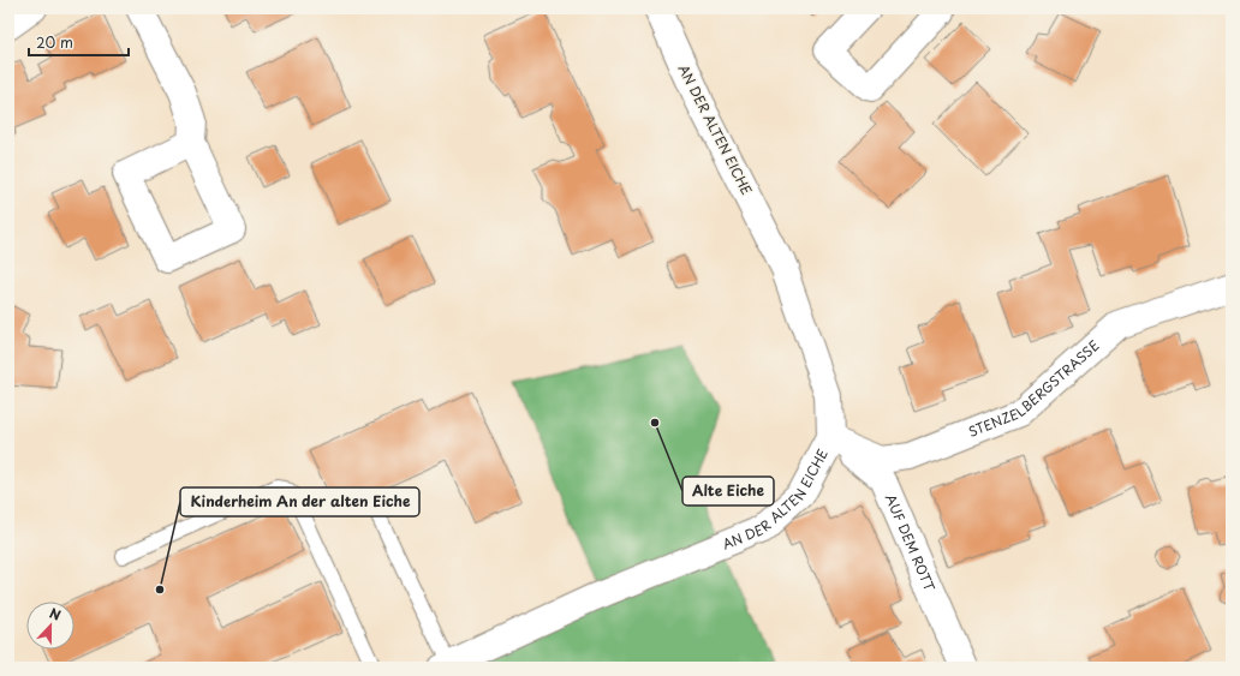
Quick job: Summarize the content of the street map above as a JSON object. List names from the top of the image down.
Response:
{
  "streets": {
    "street": ["AN DER ALTEN EICHE", "STENZELBERGSTRASSE", "AUF DEM ROTT"]
  },
  "crossings": [
    ["AN DER ALTEN EICHE", "STENZELBERGSTRASSE"],
    ["AN DER ALTEN EICHE", "AUF DEM ROTT"],
    ["STENZELBERGSTRASSE", "AUF DEM ROTT"]
  ],
  "places": ["Alte Eiche", "Kinderheim An der alten Eiche"],
  "scale_bar": "20 m",
  "north": "top"
}
